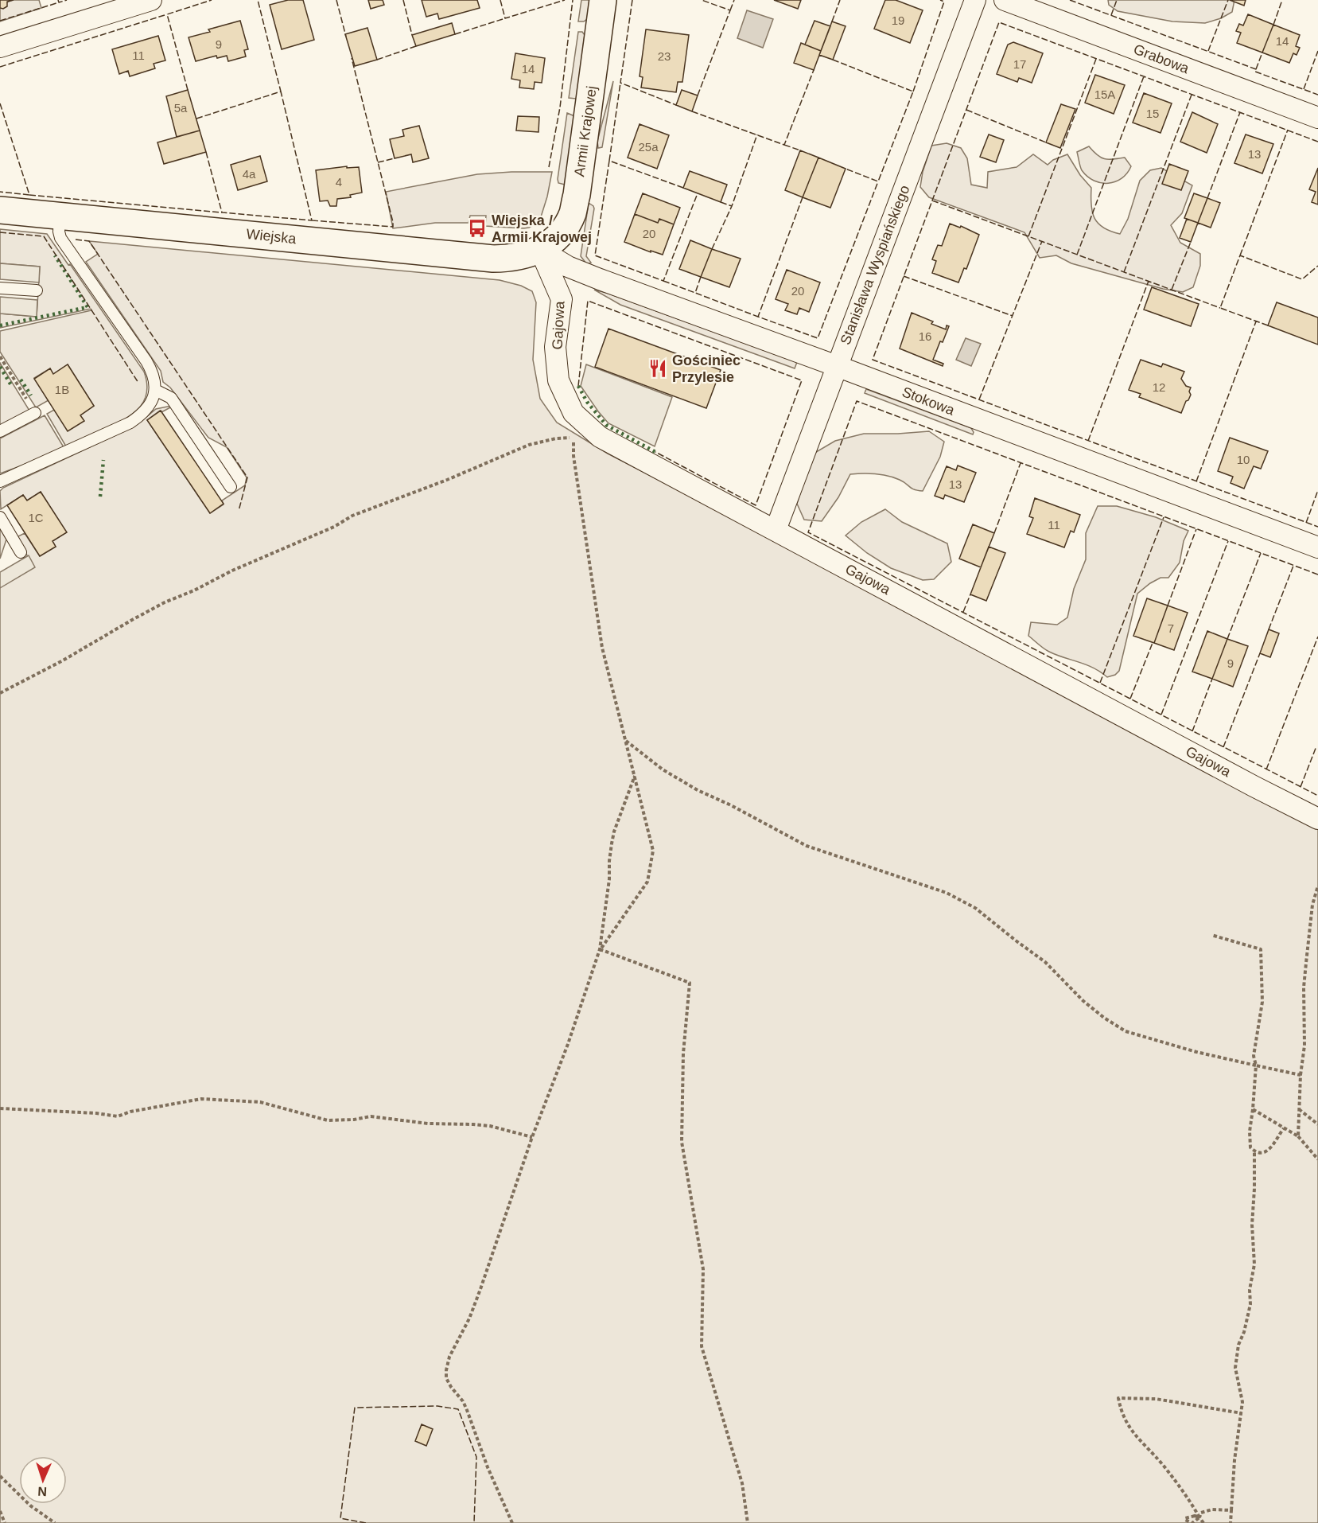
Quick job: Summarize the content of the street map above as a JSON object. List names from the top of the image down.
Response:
{
  "streets": {
    "street": [
      "Grabowa",
      "Armii Krajowej",
      "Wiejska",
      "Stanisława Wyspiańskiego",
      "Gajowa",
      "Stokowa"
    ]
  },
  "crossings": [
    ["Armii Krajowej", "Wiejska"],
    ["Armii Krajowej", "Gajowa"],
    ["Armii Krajowej", "Stokowa"],
    ["Wiejska", "Gajowa"],
    ["Wiejska", "Stokowa"],
    ["Stanisława Wyspiańskiego", "Gajowa"],
    ["Stanisława Wyspiańskiego", "Stokowa"],
    ["Gajowa", "Stokowa"]
  ],
  "places": {
    "bus stop": ["Wiejska / Armii Krajowej"],
    "restaurant": ["Gościniec Przylesie"]
  },
  "house_numbers": [
    "19",
    "14",
    "9",
    "11",
    "23",
    "17",
    "14",
    "15A",
    "5a",
    "15",
    "25a",
    "13",
    "4a",
    "4",
    "20",
    "20",
    "16",
    "12",
    "1B",
    "10",
    "13",
    "1C",
    "11",
    "7",
    "9"
  ],
  "north": "bottom"
}
